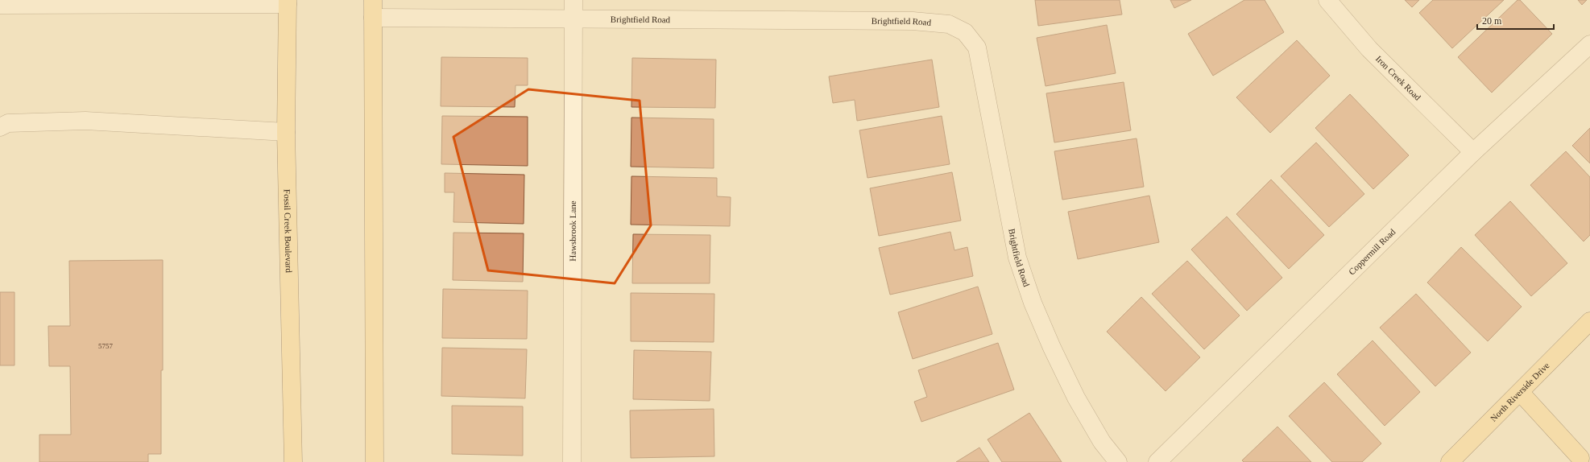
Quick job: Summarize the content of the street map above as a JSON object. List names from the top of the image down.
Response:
{
  "streets": {
    "main road": ["Fossil Creek Boulevard", "North Riverside Drive"],
    "street": [
      "Brightfield Road",
      "Iron Creek Road",
      "Hawsbrook Lane",
      "Coppermill Road"
    ]
  },
  "crossings": [
    ["Brightfield Road", "Hawsbrook Lane"],
    ["Iron Creek Road", "Coppermill Road"]
  ],
  "house_numbers": ["5757"],
  "scale_bar": "20 m"
}
